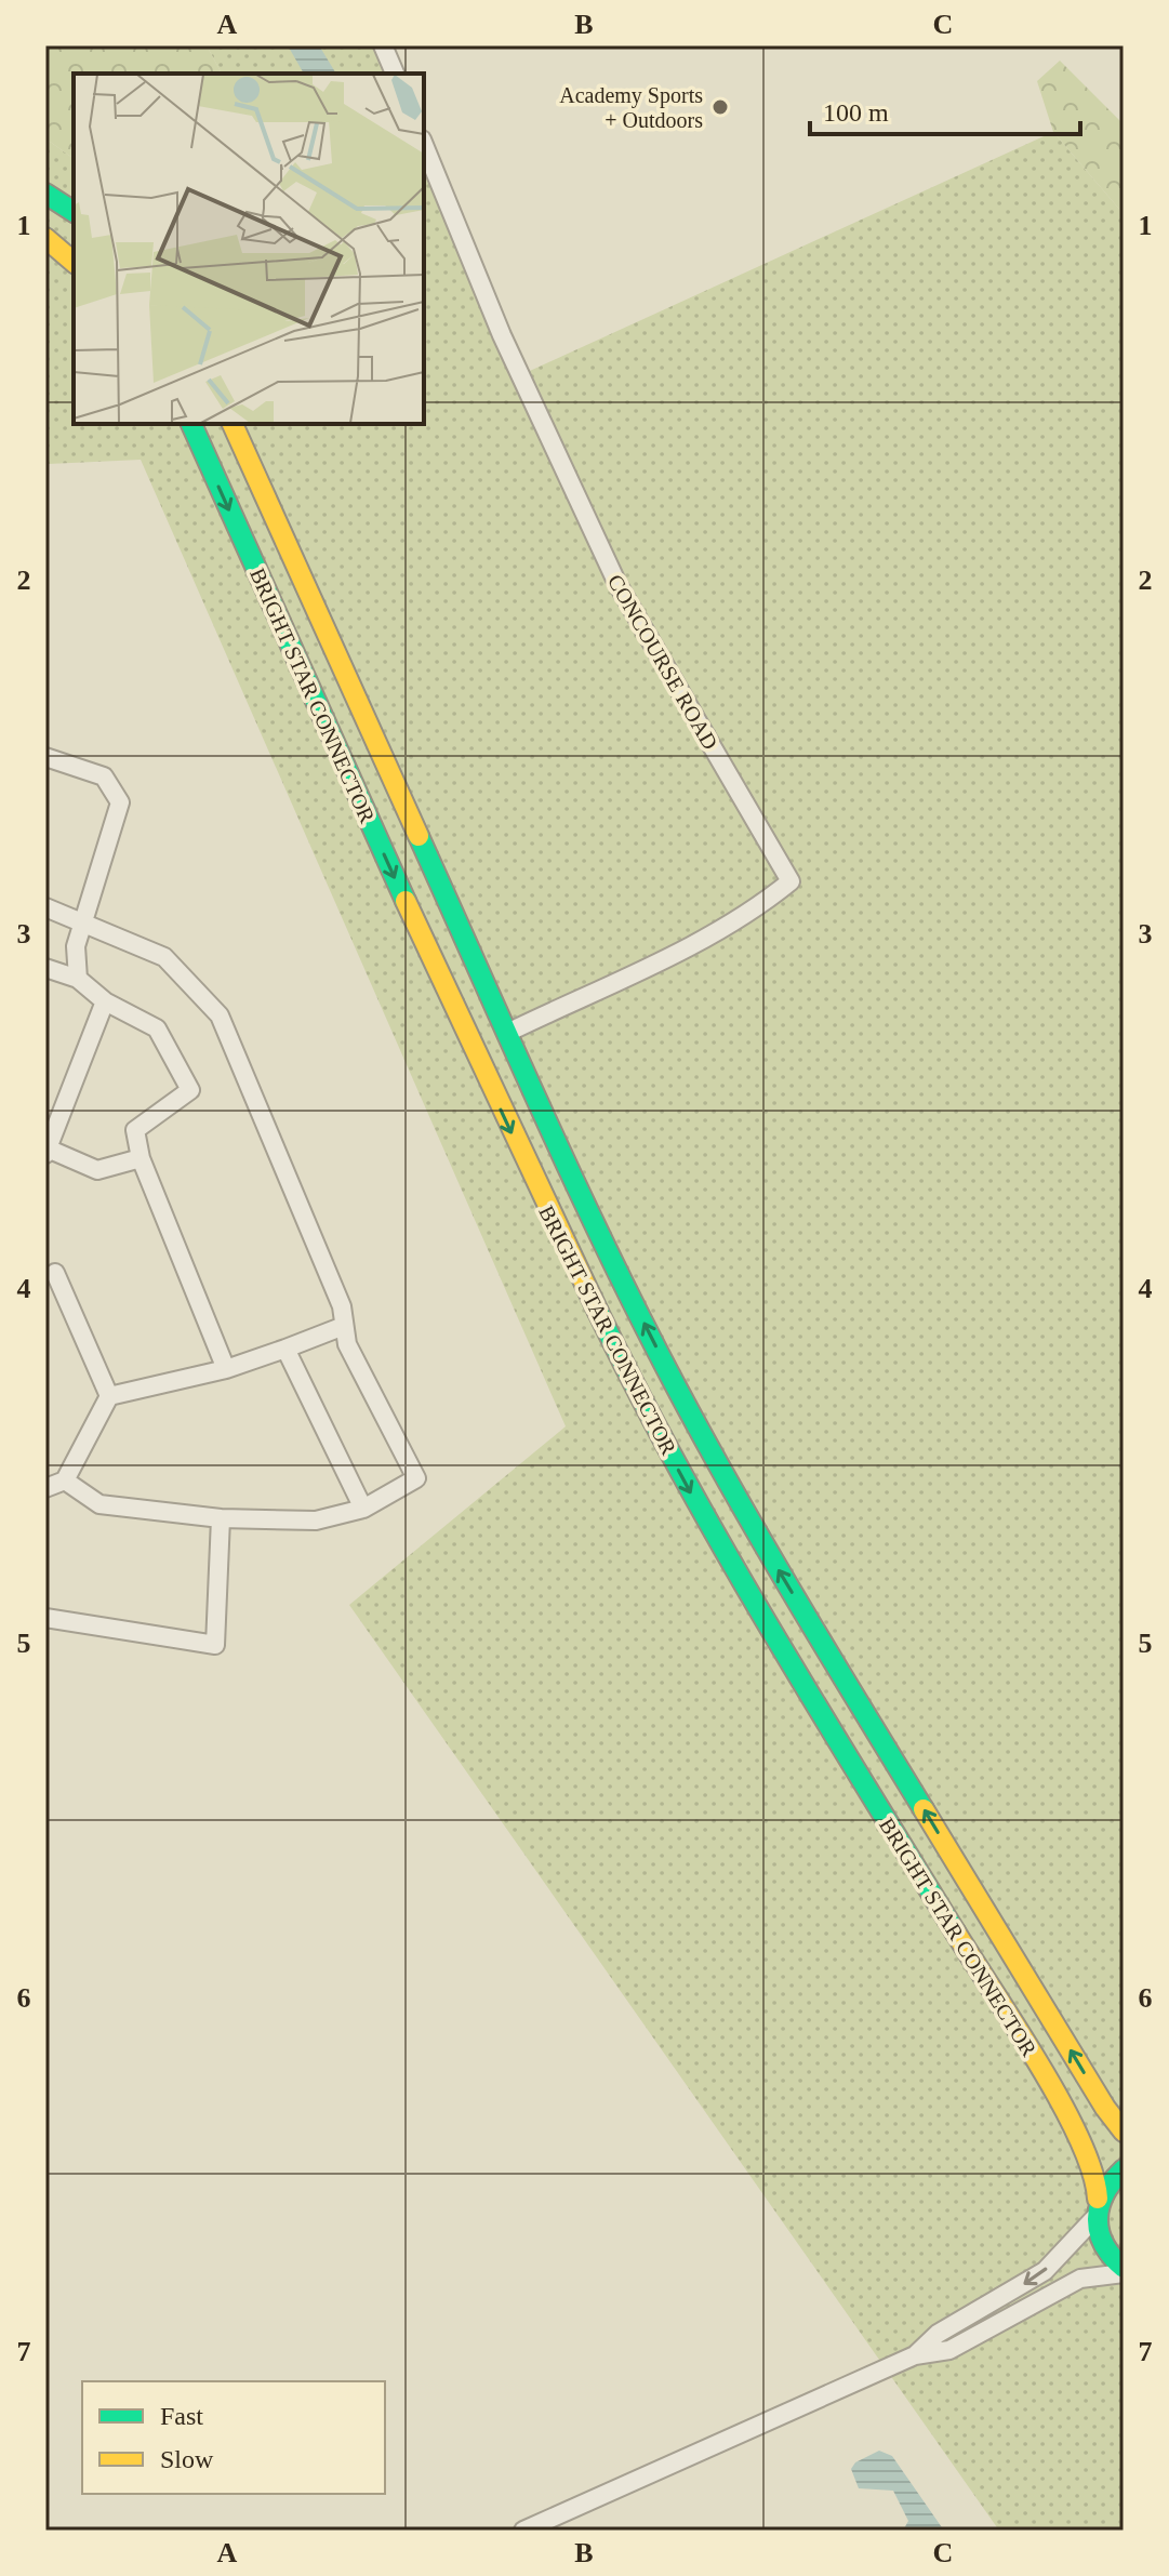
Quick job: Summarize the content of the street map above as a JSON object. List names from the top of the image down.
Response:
{
  "streets": {
    "street": ["CONCOURSE ROAD", "BRIGHT STAR CONNECTOR"]
  },
  "crossings": [
    ["CONCOURSE ROAD", "BRIGHT STAR CONNECTOR"]
  ],
  "places": ["Academy Sports + Outdoors"],
  "legend": ["Fast", "Slow"],
  "scale_bar": "100 m",
  "grid": {
    "columns": ["A", "B", "C"],
    "rows": [
      "1",
      "2",
      "3",
      "4",
      "5",
      "6",
      "7"
    ]
  }
}
